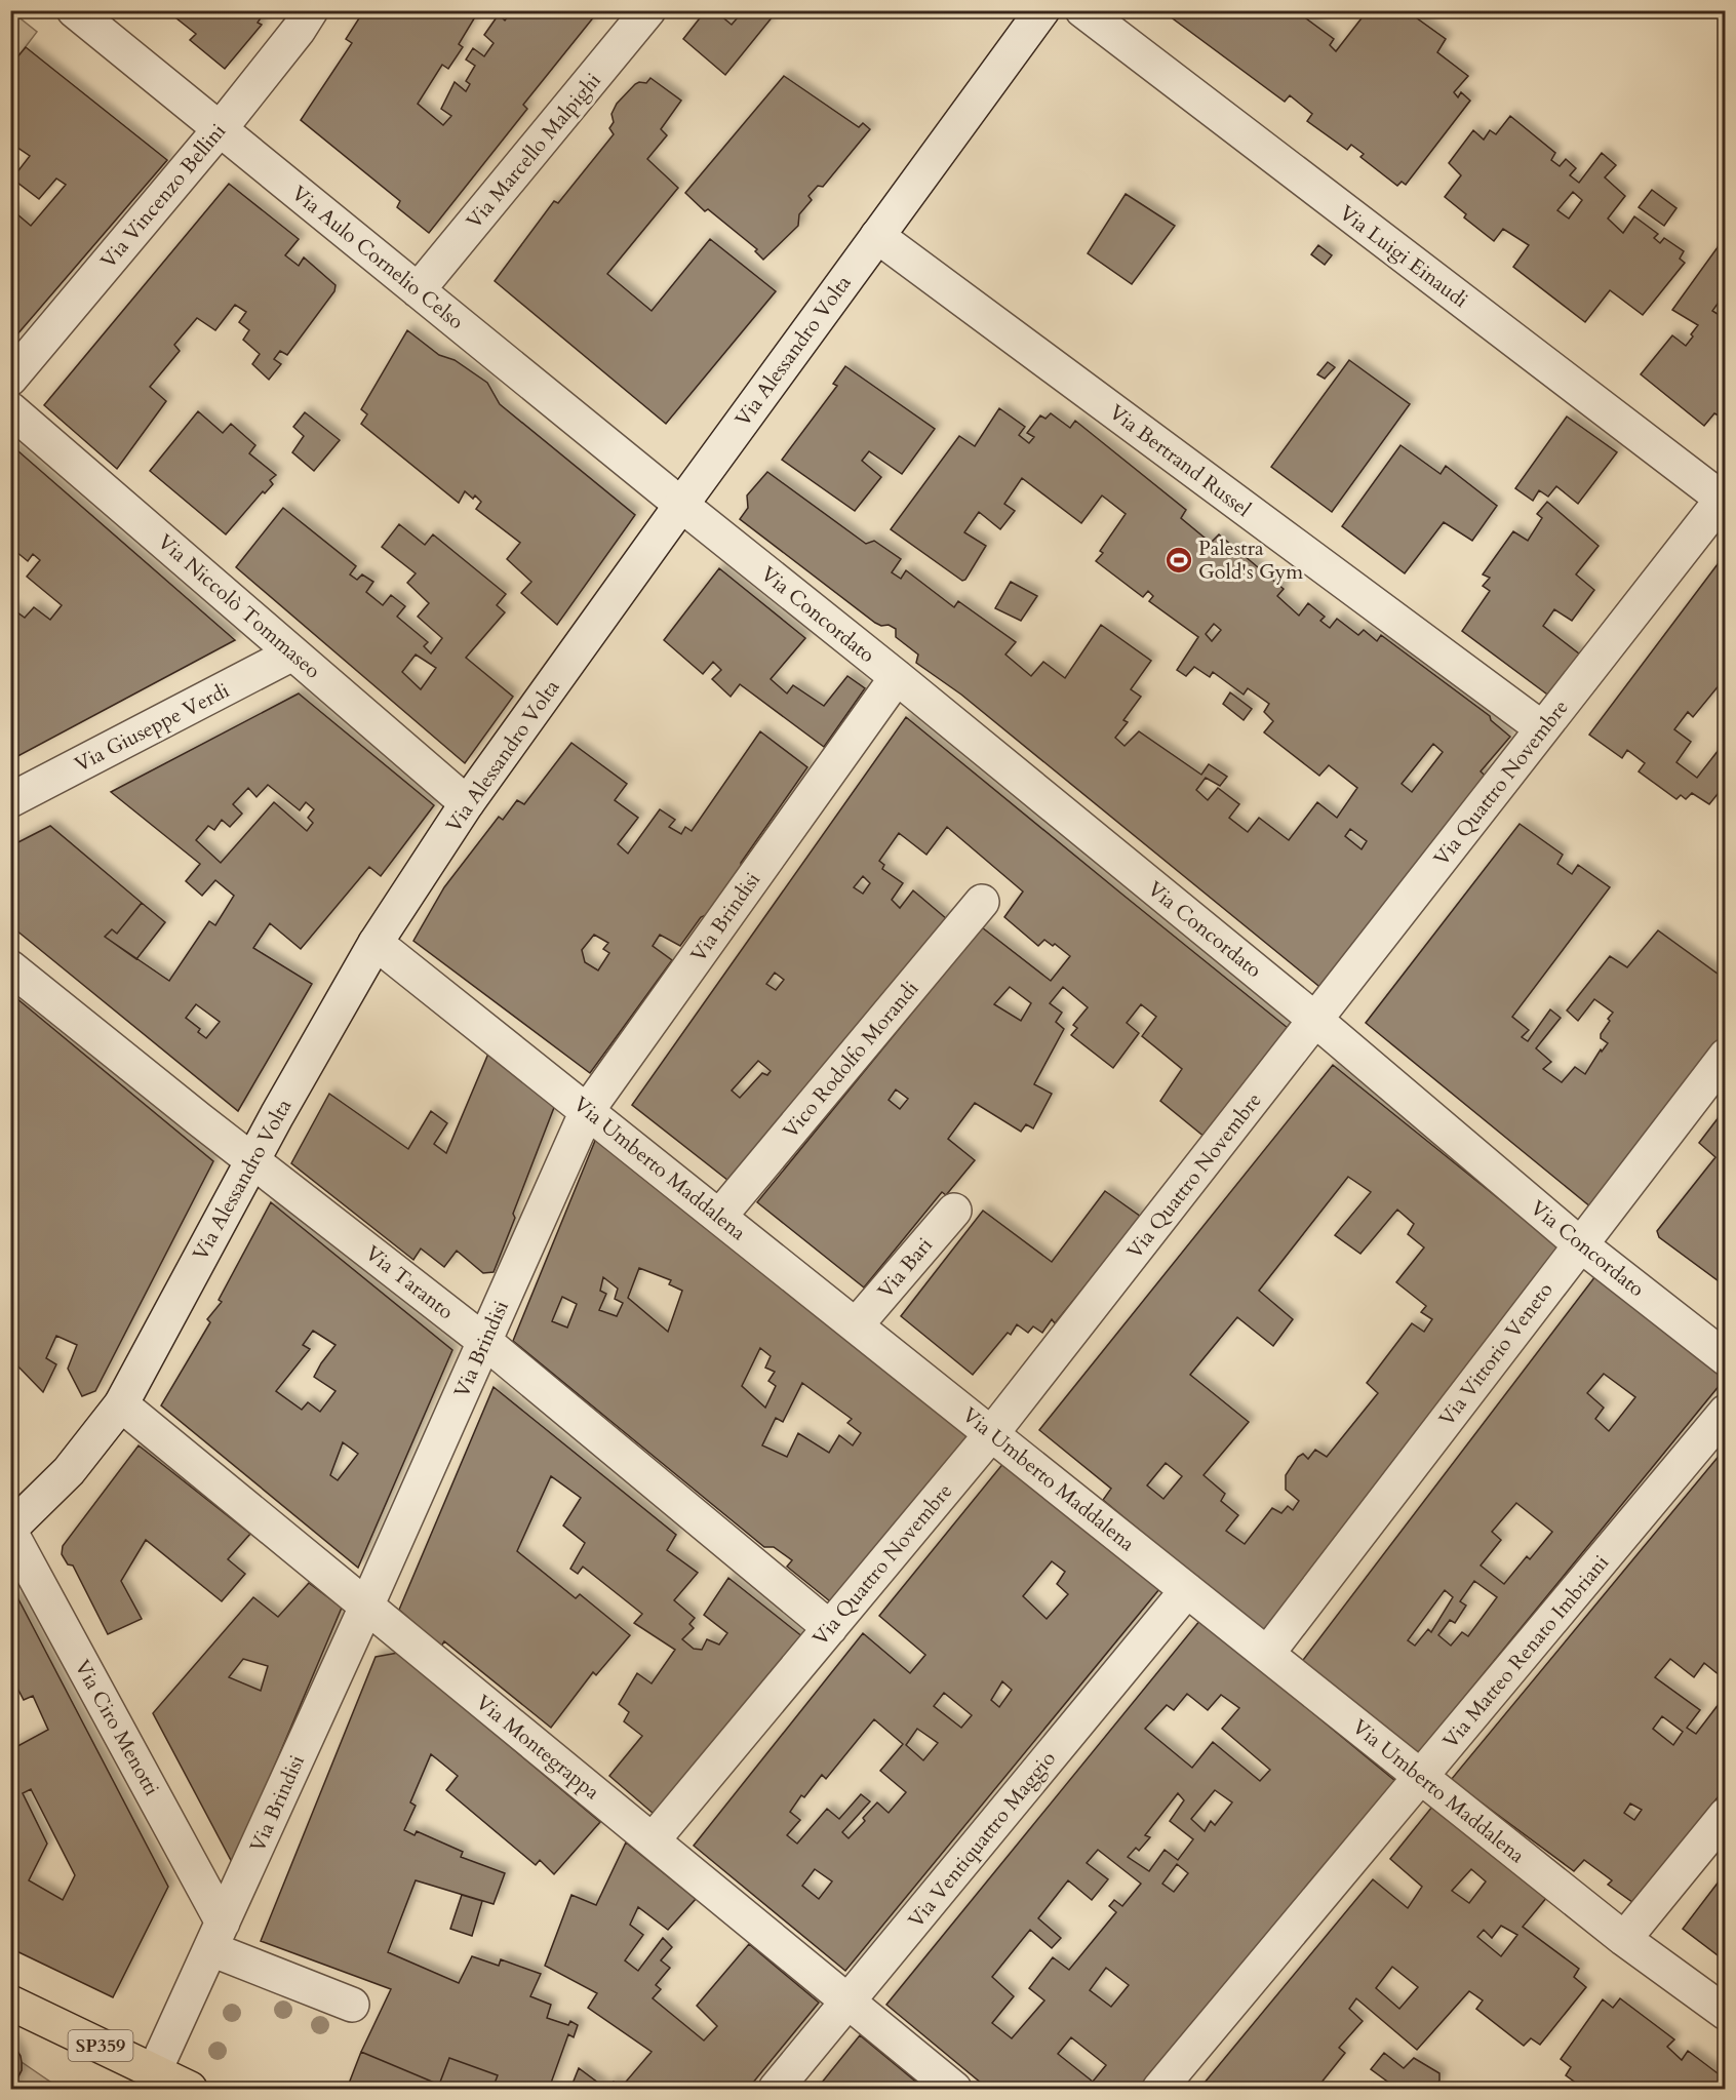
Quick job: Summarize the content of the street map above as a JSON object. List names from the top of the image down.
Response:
{
  "streets": {
    "main road": ["SP359"],
    "street": [
      "Via Marcello Malpighi",
      "Via Vincenzo Bellini",
      "Via Luigi Einaudi",
      "Via Aulo Cornelio Celso",
      "Via Alessandro Volta",
      "Via Bertrand Russel",
      "Via Niccolò Tommaseo",
      "Via Concordato",
      "Via Giuseppe Verdi",
      "Via Quattro Novembre",
      "Via Brindisi",
      "Vico Rodolfo Morandi",
      "Via Umberto Maddalena",
      "Via Bari",
      "Via Taranto",
      "Via Vittorio Veneto",
      "Via Matteo Renato Imbriani",
      "Via Ciro Menotti",
      "Via Montegrappa",
      "Via Ventiquattro Maggio"
    ]
  },
  "crossings": [
    ["Via Marcello Malpighi", "Via Aulo Cornelio Celso"],
    ["Via Vincenzo Bellini", "Via Aulo Cornelio Celso"],
    ["Via Luigi Einaudi", "Via Quattro Novembre"],
    ["Via Aulo Cornelio Celso", "Via Alessandro Volta"],
    ["Via Aulo Cornelio Celso", "Via Concordato"],
    ["Via Alessandro Volta", "Via Bertrand Russel"],
    ["Via Alessandro Volta", "Via Niccolò Tommaseo"],
    ["Via Alessandro Volta", "Via Concordato"],
    ["Via Alessandro Volta", "Via Umberto Maddalena"],
    ["Via Alessandro Volta", "Via Taranto"],
    ["Via Alessandro Volta", "Via Ciro Menotti"],
    ["Via Alessandro Volta", "Via Montegrappa"],
    ["Via Bertrand Russel", "Via Quattro Novembre"],
    ["Via Niccolò Tommaseo", "Via Giuseppe Verdi"],
    ["Via Concordato", "Via Quattro Novembre"],
    ["Via Concordato", "Via Brindisi"],
    ["Via Concordato", "Via Vittorio Veneto"],
    ["Via Quattro Novembre", "Via Umberto Maddalena"],
    ["Via Quattro Novembre", "Via Taranto"],
    ["Via Quattro Novembre", "Via Montegrappa"],
    ["Via Brindisi", "Via Umberto Maddalena"],
    ["Via Brindisi", "Via Taranto"],
    ["Via Brindisi", "Via Ciro Menotti"],
    ["Via Brindisi", "Via Montegrappa"],
    ["Via Brindisi", "SP359"],
    ["Vico Rodolfo Morandi", "Via Umberto Maddalena"],
    ["Via Umberto Maddalena", "Via Bari"],
    ["Via Umberto Maddalena", "Via Vittorio Veneto"],
    ["Via Umberto Maddalena", "Via Matteo Renato Imbriani"],
    ["Via Umberto Maddalena", "Via Ventiquattro Maggio"],
    ["Via Montegrappa", "Via Ventiquattro Maggio"]
  ],
  "places": {
    "sports": ["Palestra Gold's Gym"]
  }
}
